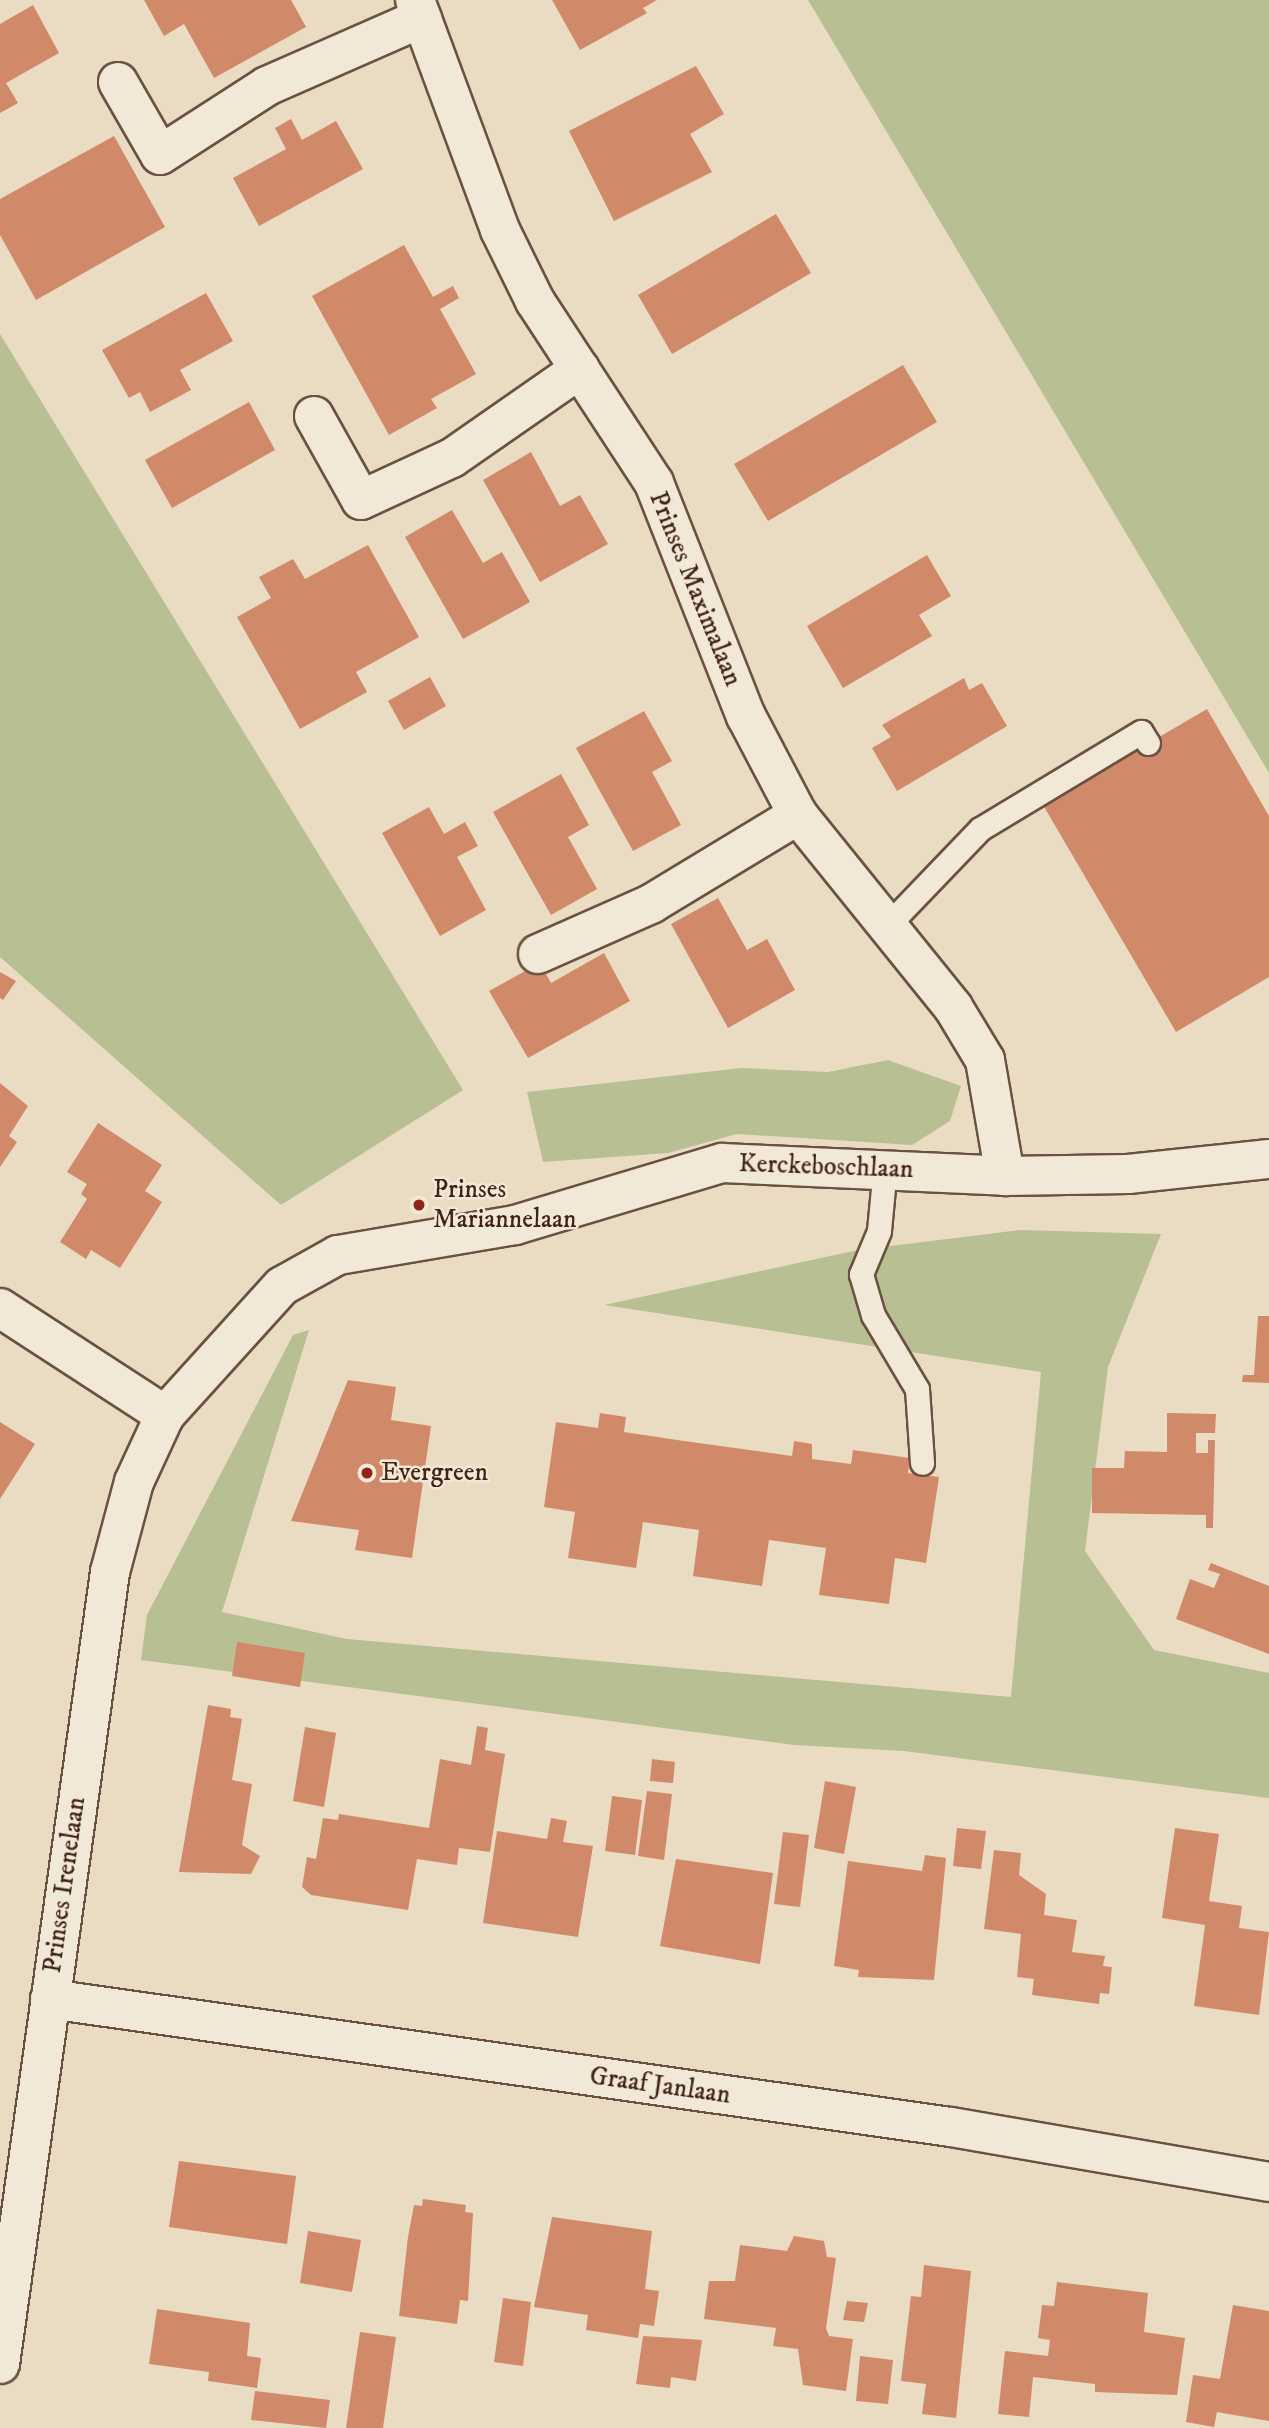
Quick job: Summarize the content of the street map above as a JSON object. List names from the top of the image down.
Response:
{
  "streets": {
    "street": [
      "Prinses Maximalaan",
      "Kerckeboschlaan",
      "Prinses Irenelaan",
      "Graaf Janlaan"
    ]
  },
  "crossings": [
    ["Prinses Maximalaan", "Kerckeboschlaan"],
    ["Kerckeboschlaan", "Prinses Irenelaan"],
    ["Prinses Irenelaan", "Graaf Janlaan"]
  ],
  "places": ["Prinses Mariannelaan", "Evergreen"]
}
